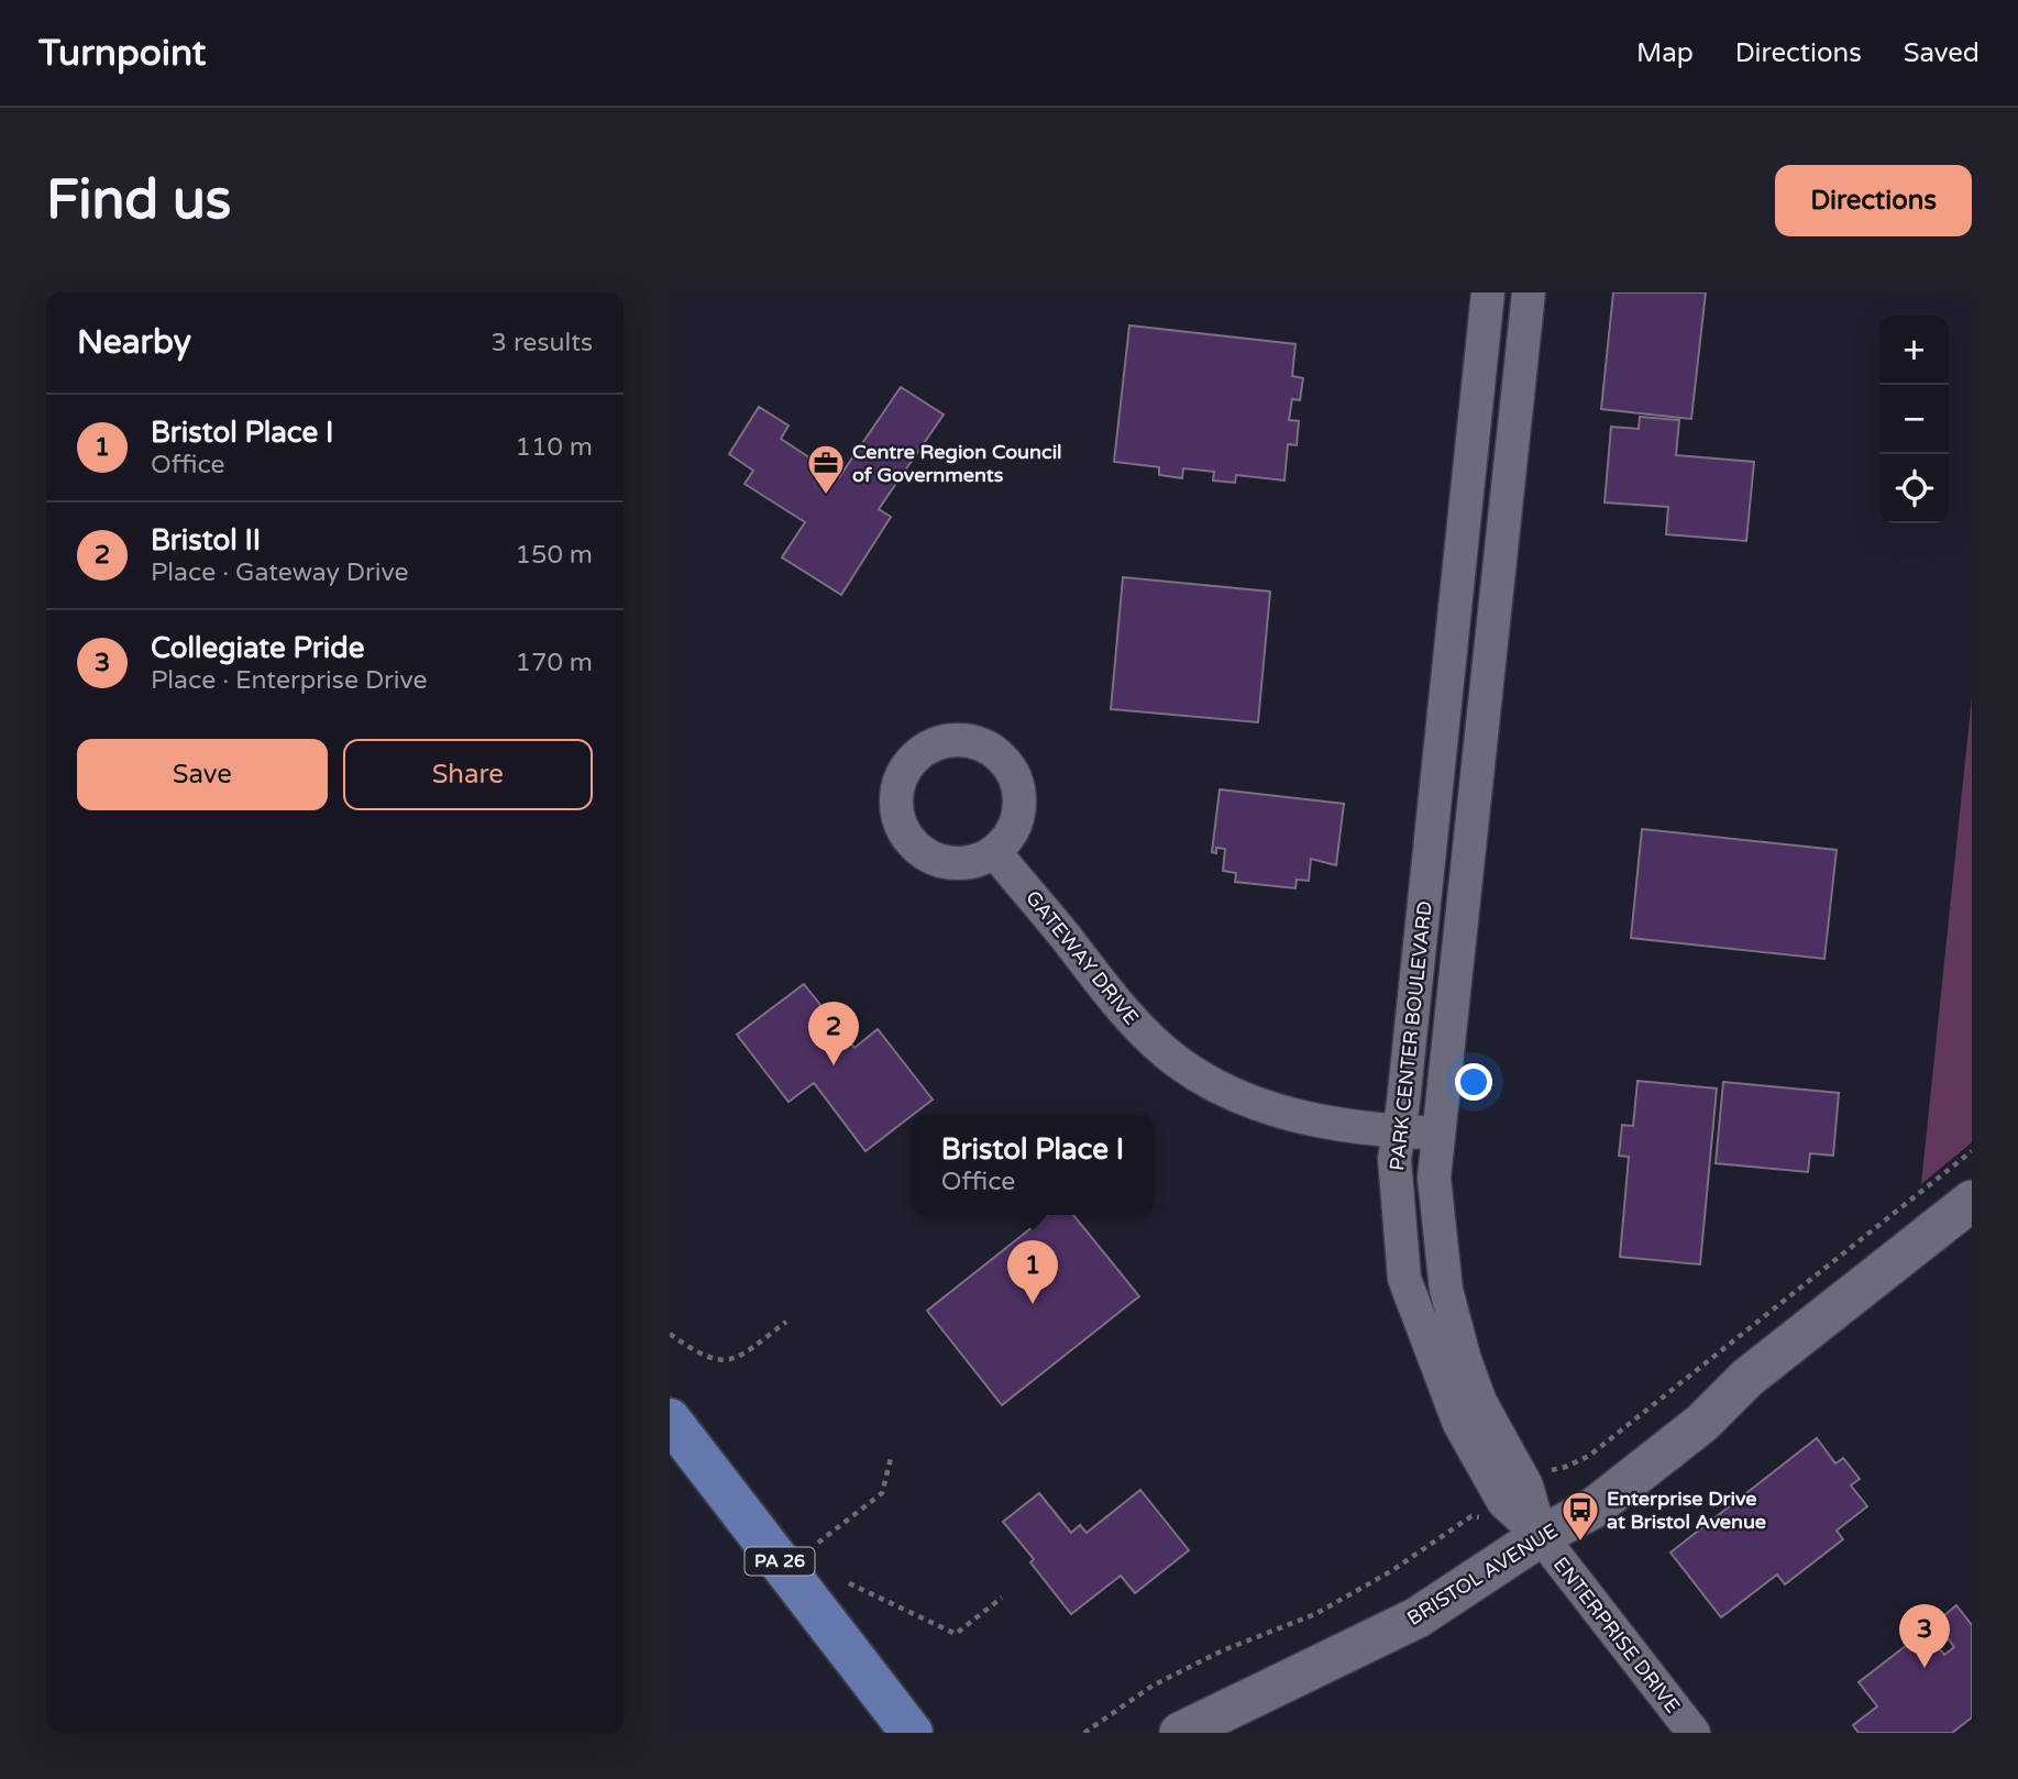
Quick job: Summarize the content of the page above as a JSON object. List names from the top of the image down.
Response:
{
  "streets": {
    "main road": ["PA 26"],
    "street": [
      "GATEWAY DRIVE",
      "PARK CENTER BOULEVARD",
      "BRISTOL AVENUE",
      "ENTERPRISE DRIVE"
    ]
  },
  "crossings": [
    ["GATEWAY DRIVE", "PARK CENTER BOULEVARD"],
    ["PARK CENTER BOULEVARD", "BRISTOL AVENUE"],
    ["PARK CENTER BOULEVARD", "ENTERPRISE DRIVE"],
    ["BRISTOL AVENUE", "ENTERPRISE DRIVE"]
  ],
  "places": {
    "office": ["Centre Region Council of Governments"],
    "bus stop": ["Enterprise Drive at Bristol Avenue"]
  },
  "page": {
    "header": "Turnpoint",
    "nav": ["Map", "Directions", "Saved"],
    "buttons": [
      "Directions",
      ["Save", "Share"]
    ],
    "title": "Find us",
    "heading": ["Nearby", "3 results"],
    "map_buttons": ["+", "−"],
    "list": [
      {
        "mark": "1",
        "name": "Bristol Place I",
        "note": "Office",
        "value": "110 m"
      },
      {
        "mark": "2",
        "name": "Bristol II",
        "note": "Place · Gateway Drive",
        "value": "150 m"
      },
      {
        "mark": "3",
        "name": "Collegiate Pride",
        "note": "Place · Enterprise Drive",
        "value": "170 m"
      }
    ],
    "pins": ["2", "1", "3"],
    "popup": ["Bristol Place I", "Office"]
  }
}
